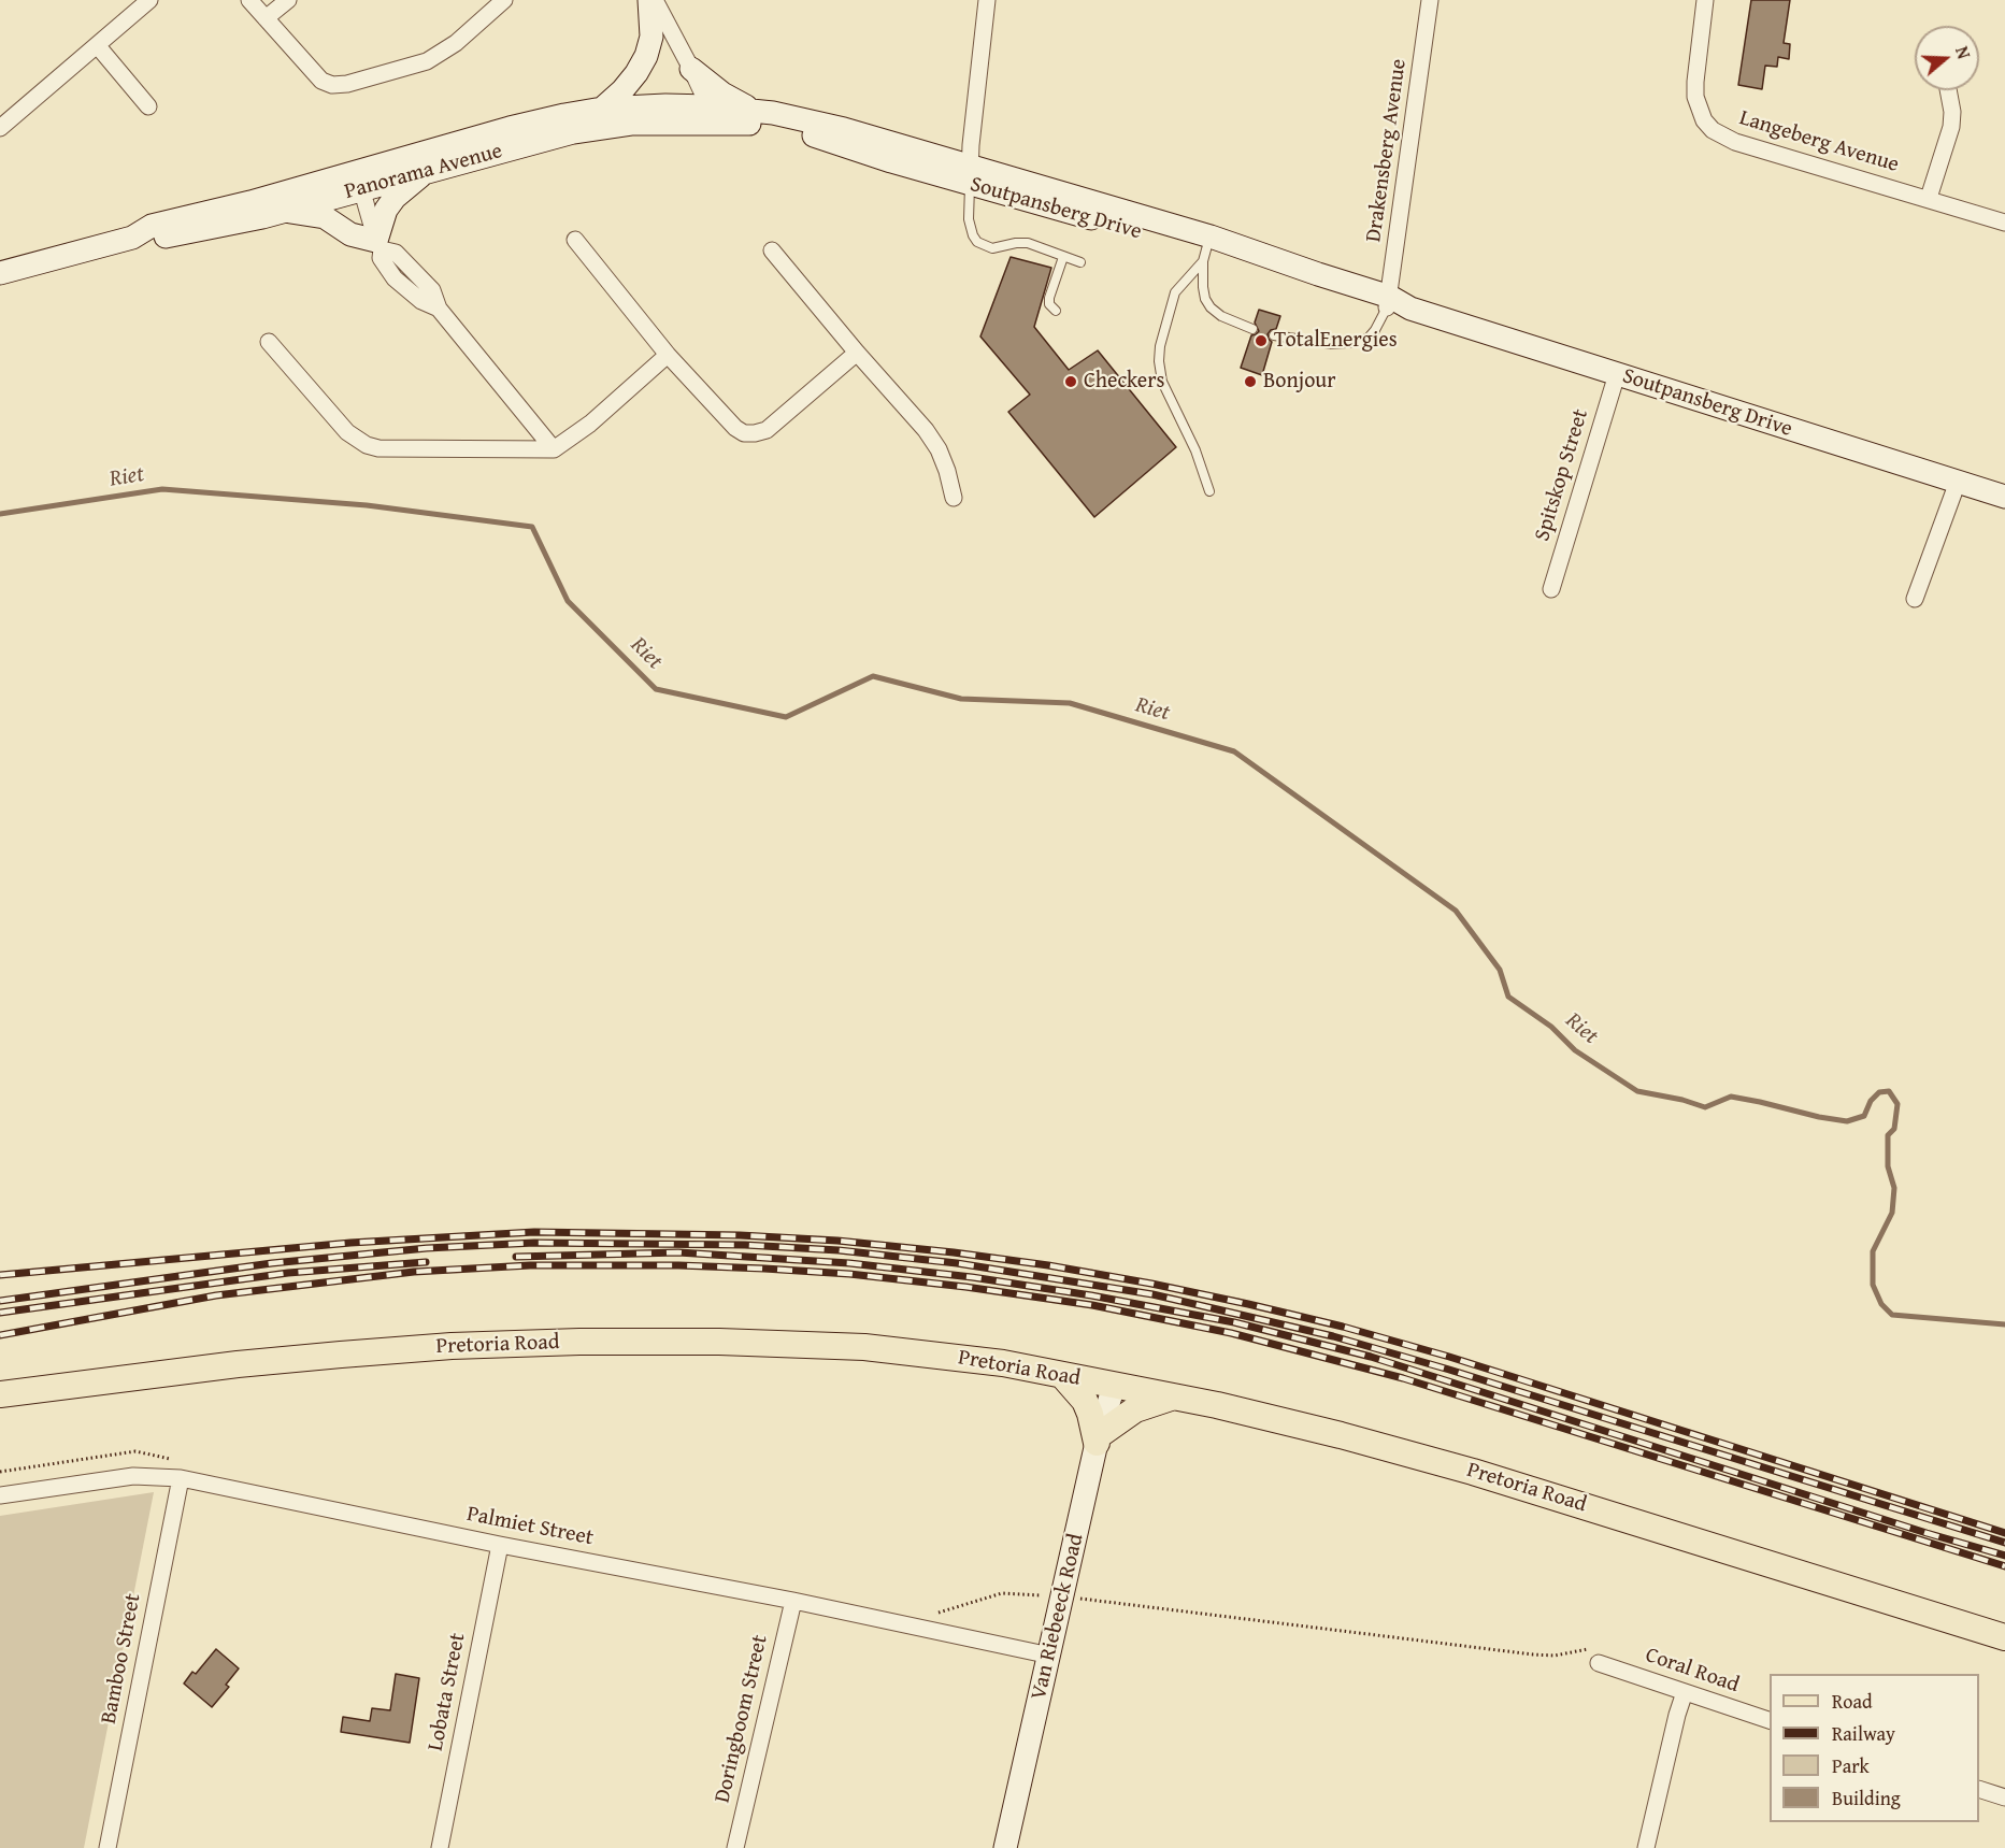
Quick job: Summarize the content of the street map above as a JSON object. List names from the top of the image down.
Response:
{
  "streets": {
    "main road": ["Pretoria Road"],
    "street": [
      "Langeberg Avenue",
      "Drakensberg Avenue",
      "Panorama Avenue",
      "Soutpansberg Drive",
      "Spitskop Street",
      "Palmiet Street",
      "Van Riebeeck Road",
      "Bamboo Street",
      "Coral Road",
      "Lobata Street",
      "Doringboom Street"
    ]
  },
  "crossings": [
    ["Drakensberg Avenue", "Soutpansberg Drive"],
    ["Panorama Avenue", "Soutpansberg Drive"],
    ["Soutpansberg Drive", "Spitskop Street"],
    ["Pretoria Road", "Van Riebeeck Road"],
    ["Palmiet Street", "Van Riebeeck Road"],
    ["Palmiet Street", "Bamboo Street"],
    ["Palmiet Street", "Lobata Street"],
    ["Palmiet Street", "Doringboom Street"]
  ],
  "water": ["Riet"],
  "places": ["TotalEnergies", "Checkers", "Bonjour"],
  "legend": [
    "Road",
    "Railway",
    "Park",
    "Building"
  ],
  "north": "right"
}
